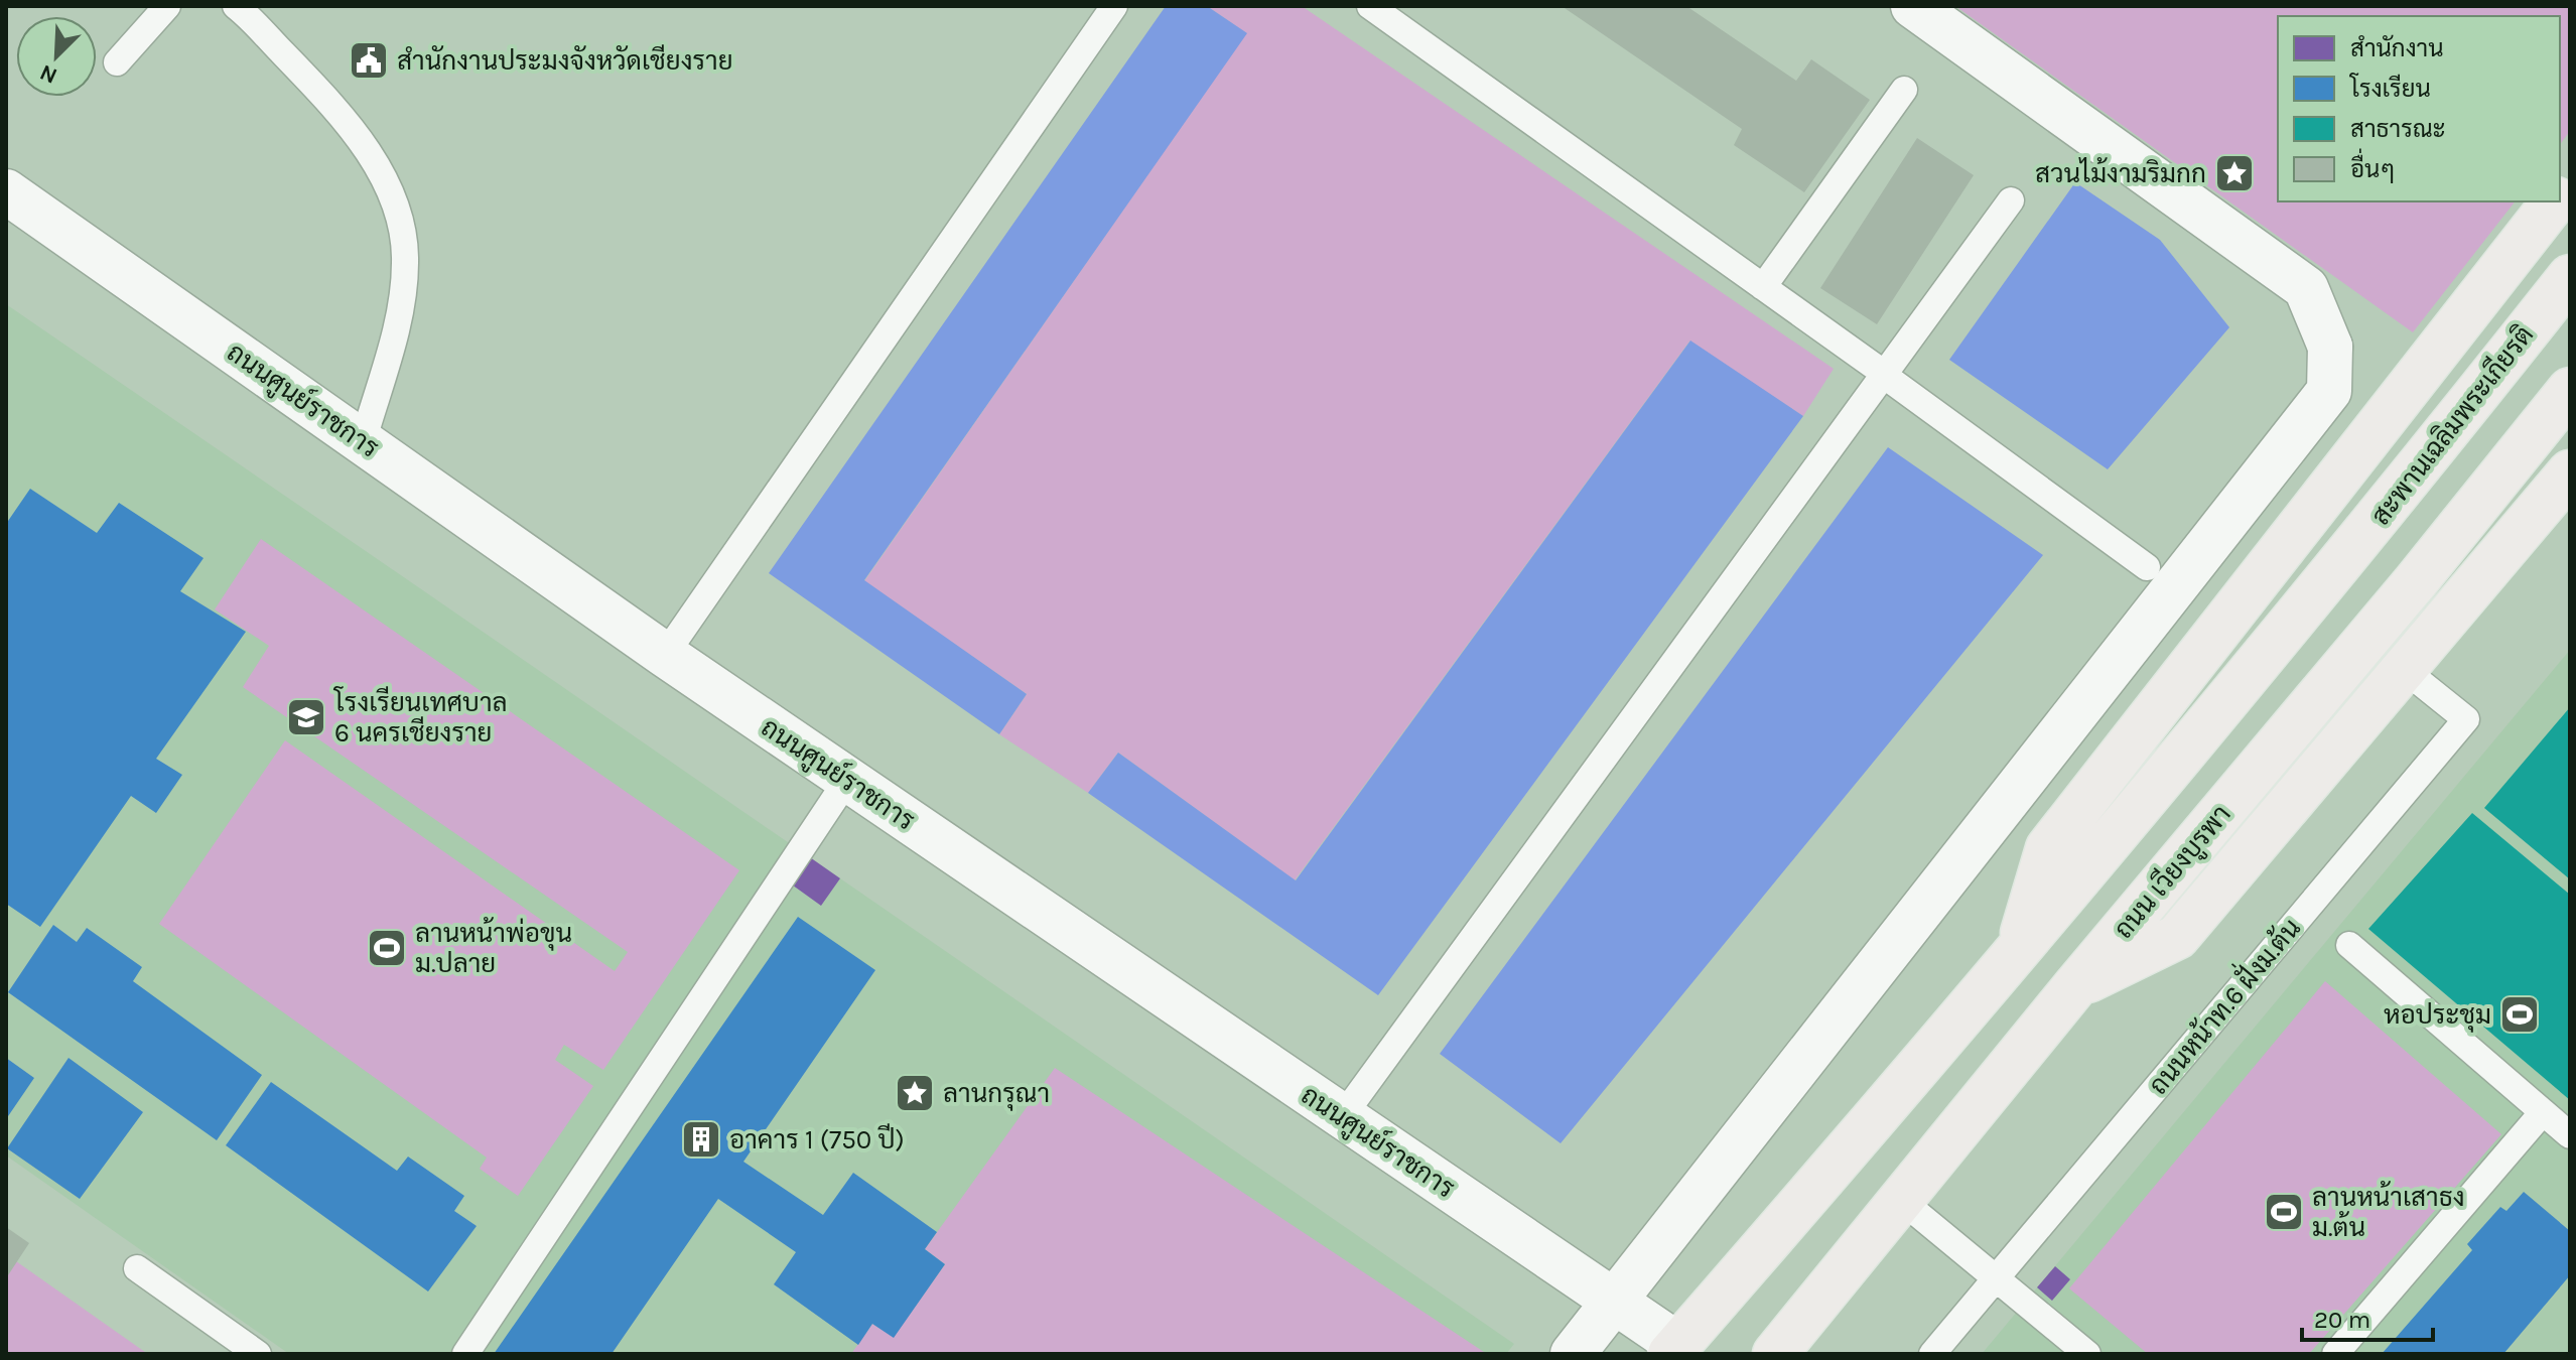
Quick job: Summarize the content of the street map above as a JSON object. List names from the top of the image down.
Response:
{
  "streets": {
    "main road": ["สะพานเฉลิมพระเกียรติ", "ถนน เวียงบูรพา"],
    "street": ["ถนนศูนย์ราชการ"],
    "lane": ["ถนนหน้าท.6 ฝั่งม.ต้น"]
  },
  "places": {
    "public building": ["สำนักงานประมงจังหวัดเชียงราย"],
    "place": ["สวนไม้งามริมกก", "ลานกรุณา"],
    "school or university": ["โรงเรียนเทศบาล 6 นครเชียงราย"],
    "sports": ["ลานหน้าพ่อขุน ม.ปลาย", "หอประชุม", "ลานหน้าเสาธง ม.ต้น"],
    "building": ["อาคาร 1 (750 ปี)"]
  },
  "legend": [
    "สำนักงาน",
    "โรงเรียน",
    "สาธารณะ",
    "อื่นๆ"
  ],
  "scale_bar": "20 m",
  "north": "bottom left"
}
